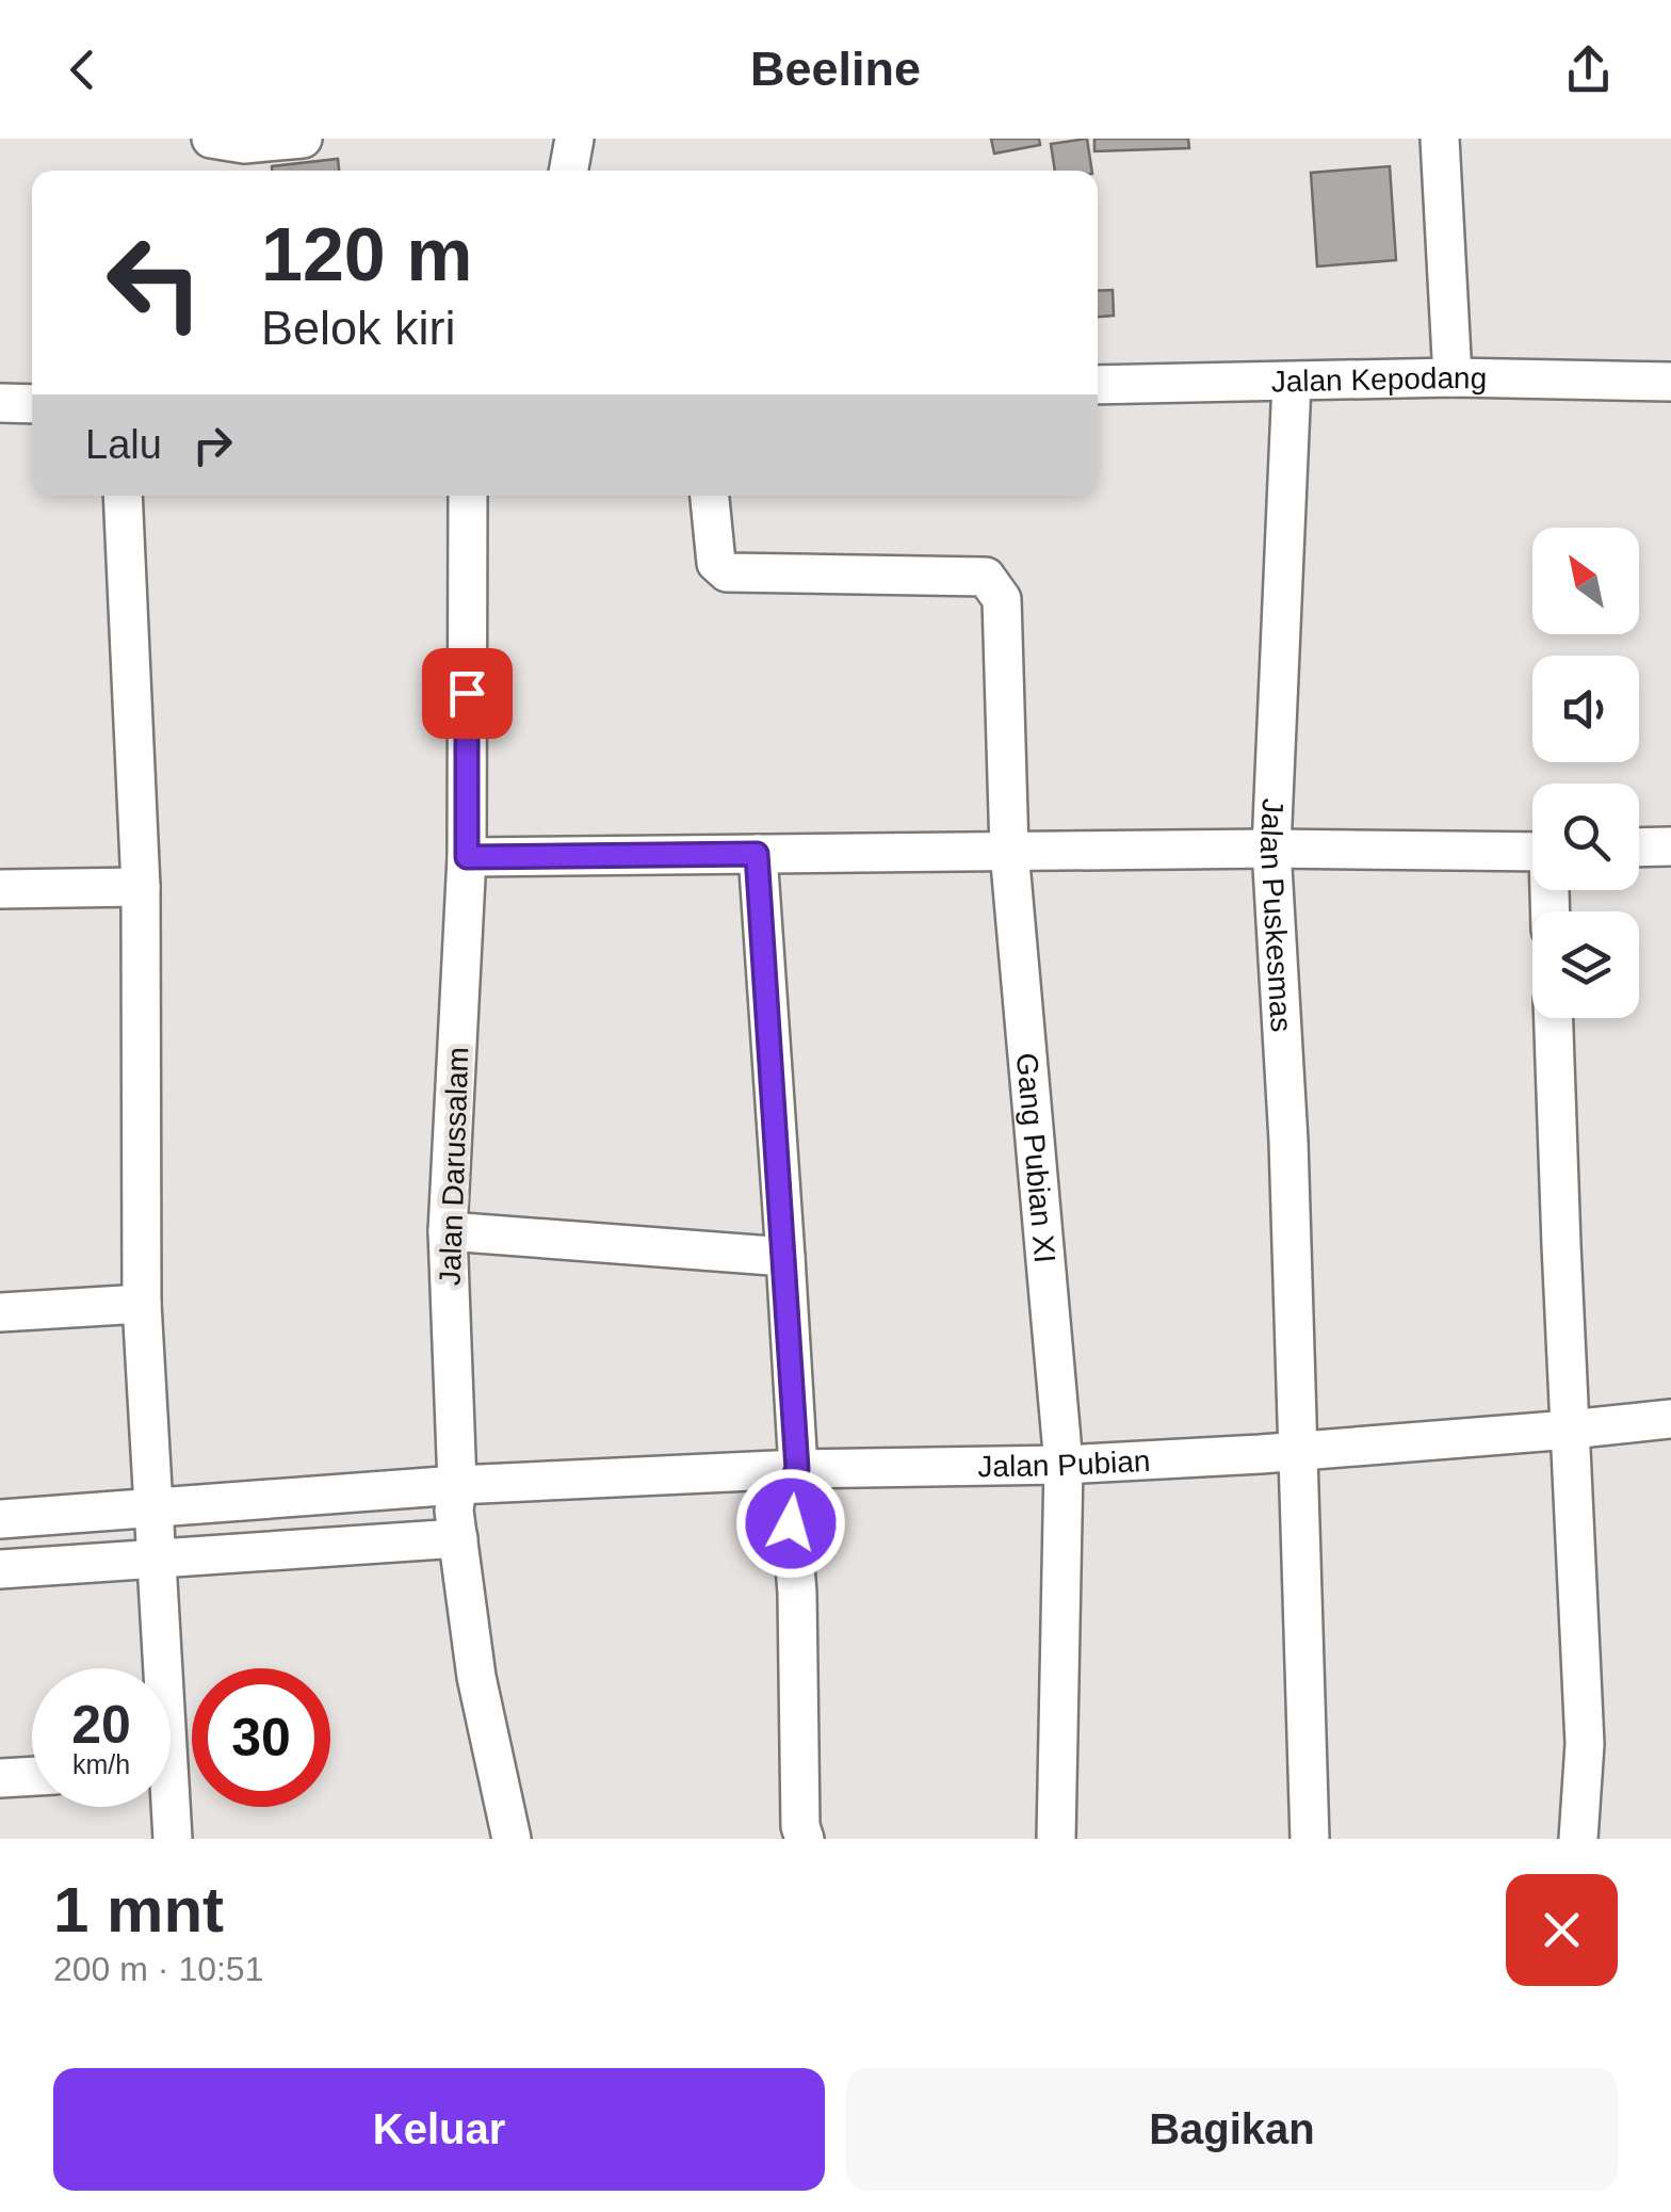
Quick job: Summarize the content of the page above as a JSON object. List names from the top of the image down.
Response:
{
  "streets": {
    "street": [
      "Jalan Kepodang",
      "Jalan Puskesmas",
      "Gang Pubian XI",
      "Jalan Darussalam",
      "Jalan Pubian"
    ]
  },
  "crossings": [
    ["Jalan Kepodang", "Jalan Puskesmas"],
    ["Jalan Puskesmas", "Jalan Pubian"],
    ["Gang Pubian XI", "Jalan Pubian"],
    ["Jalan Darussalam", "Jalan Pubian"]
  ],
  "north": "top left",
  "page": {
    "header": "Beeline",
    "turn": ["120 m", "Belok kiri"],
    "then": "Lalu",
    "speed": "20 km/h",
    "limit": "30",
    "heading": ["1 mnt", "200 m · 10:51"],
    "buttons": ["Keluar", "Bagikan"]
  }
}
